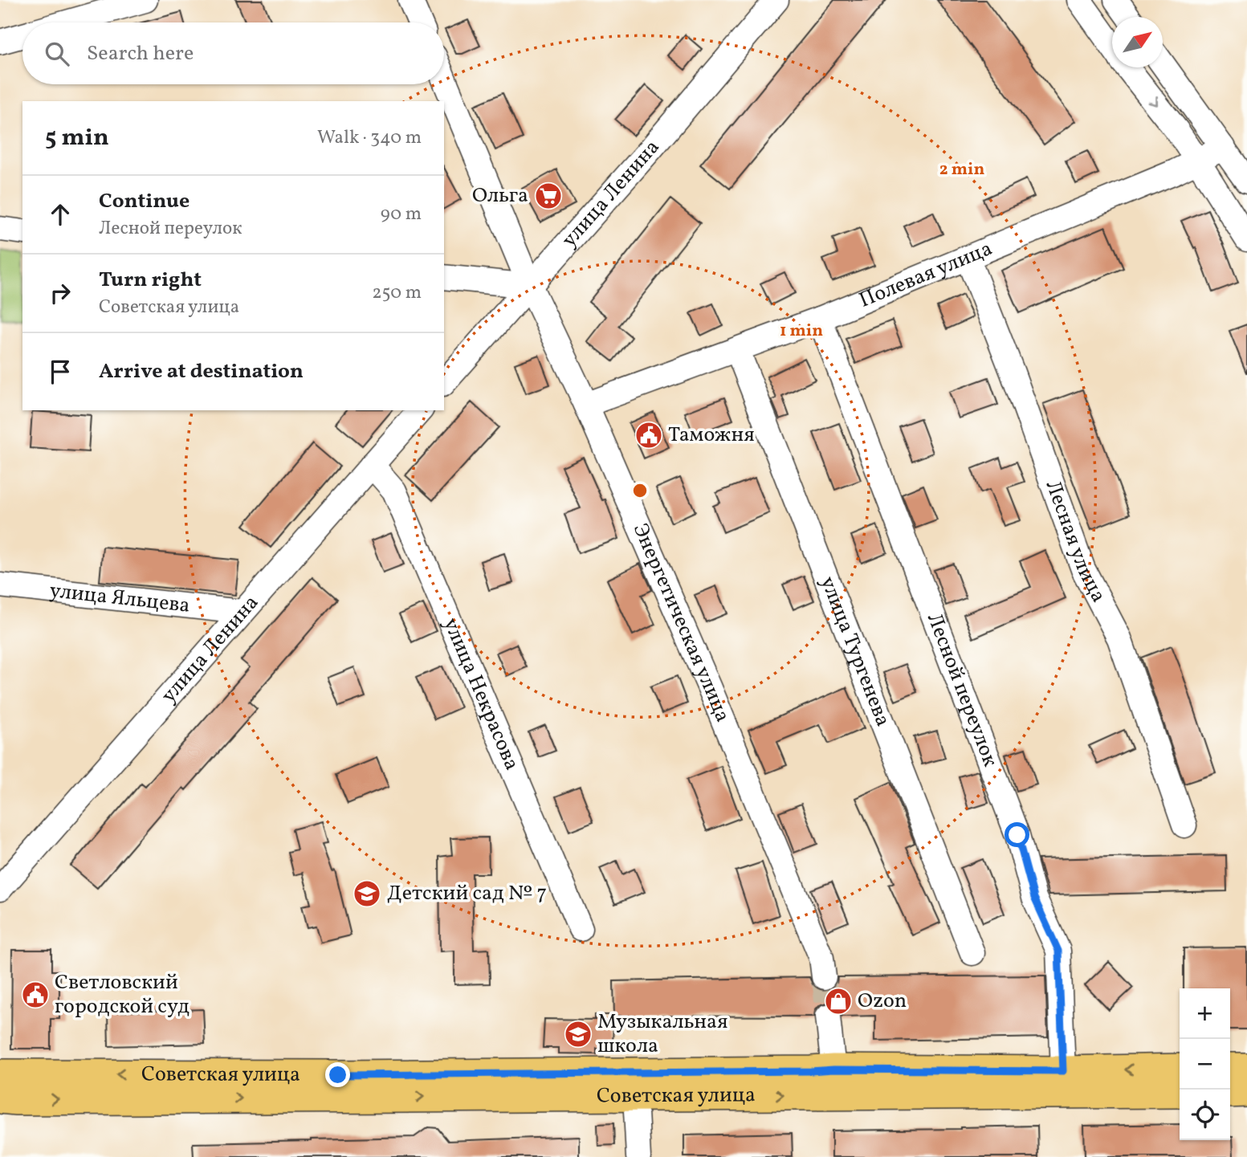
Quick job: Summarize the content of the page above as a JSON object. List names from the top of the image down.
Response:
{
  "streets": {
    "main road": ["Советская улица"],
    "street": [
      "улица Ленина",
      "Полевая улица",
      "Лесная улица",
      "улица Яльцева",
      "Энергетическая улица",
      "улица Тургенева",
      "Лесной переулок",
      "улица Некрасова"
    ]
  },
  "crossings": [
    ["улица Ленина", "улица Яльцева"],
    ["улица Ленина", "Энергетическая улица"],
    ["улица Ленина", "улица Некрасова"],
    ["Полевая улица", "Лесная улица"],
    ["Полевая улица", "Энергетическая улица"],
    ["Полевая улица", "улица Тургенева"],
    ["Полевая улица", "Лесной переулок"],
    ["Лесной переулок", "Советская улица"]
  ],
  "places": {
    "supermarket": ["Ольга"],
    "public building": ["Таможня", "Светловский городской суд"],
    "school or university": ["Детский сад № 7", "Музыкальная школа"],
    "shop": ["Ozon"]
  },
  "north": "top right",
  "page": {
    "search": "Search here",
    "heading": ["5 min", "Walk · 340 m"],
    "list": [
      ["Continue", "Лесной переулок", "90 m"],
      ["Turn right", "Советская улица", "250 m"],
      "Arrive at destination"
    ],
    "map_buttons": ["+", "−"]
  },
  "rings": ["2 min", "1 min"]
}
